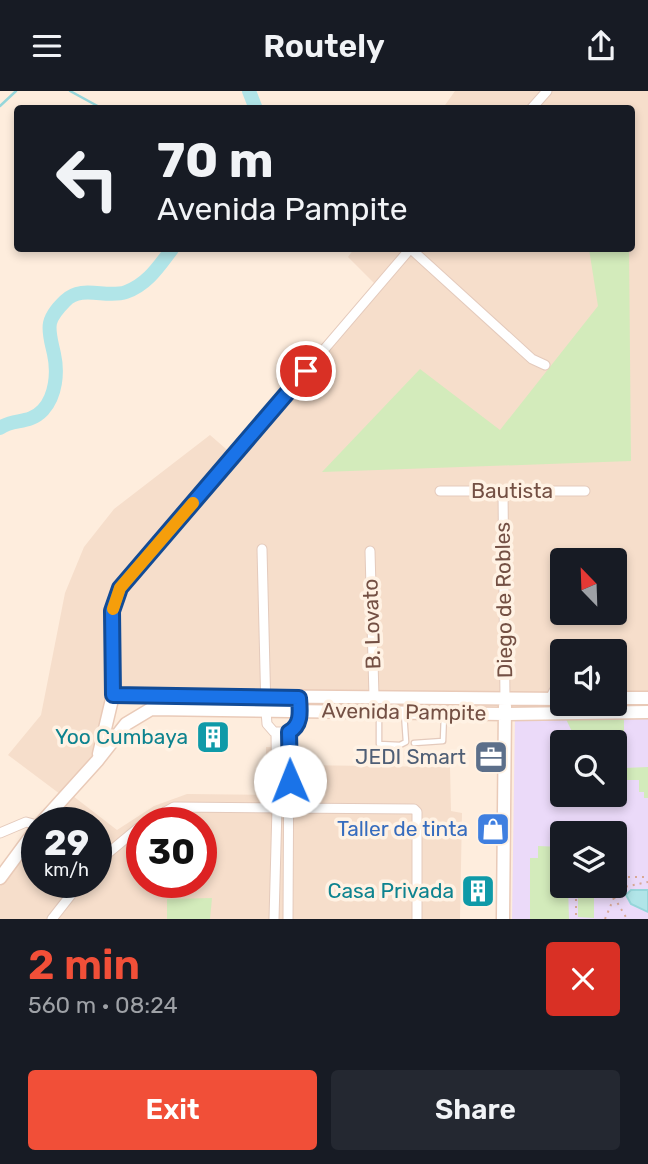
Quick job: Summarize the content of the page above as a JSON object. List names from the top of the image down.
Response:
{
  "streets": {
    "street": [
      "Bautista",
      "Diego de Robles",
      "B. Lovato",
      "Avenida Pampite"
    ]
  },
  "crossings": [
    ["Bautista", "Diego de Robles"],
    ["Diego de Robles", "Avenida Pampite"],
    ["B. Lovato", "Avenida Pampite"]
  ],
  "places": {
    "building": ["Yoo Cumbaya", "Casa Privada"],
    "office": ["JEDI Smart"],
    "shop": ["Taller de tinta"]
  },
  "north": "top left",
  "page": {
    "header": "Routely",
    "turn": ["70 m", "Avenida Pampite"],
    "speed": "29 km/h",
    "limit": "30",
    "heading": ["2 min", "560 m · 08:24"],
    "buttons": ["Exit", "Share"]
  }
}
